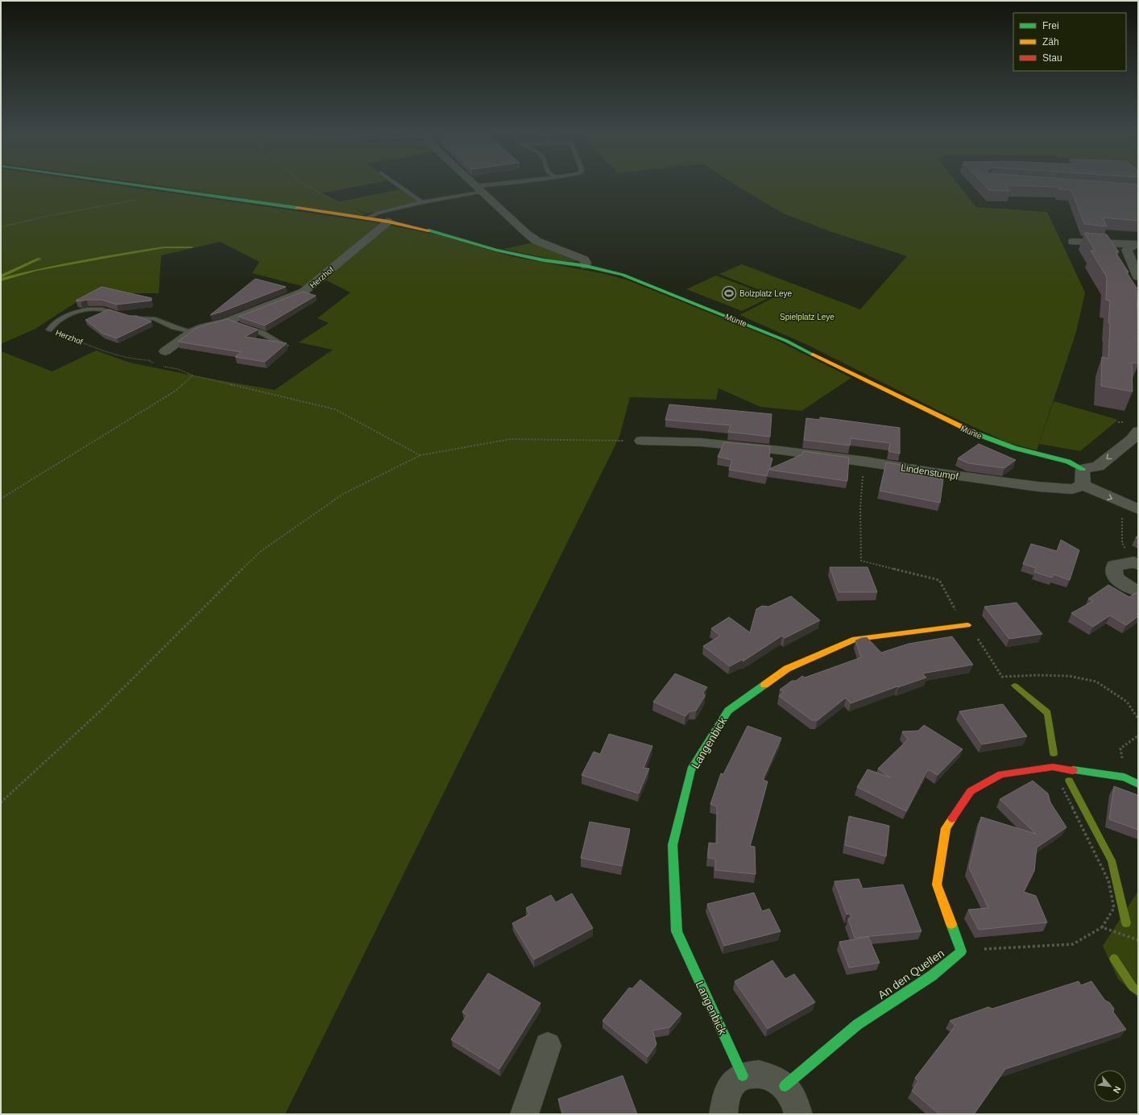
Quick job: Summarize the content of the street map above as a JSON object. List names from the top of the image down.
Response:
{
  "streets": {
    "street": [
      "Herzhof",
      "Münte",
      "Lindenstumpf",
      "Langenbick",
      "An den Quellen"
    ]
  },
  "crossings": [
    ["Herzhof", "Münte"]
  ],
  "parks": ["Spielplatz Leye"],
  "places": {
    "sports": ["Bolzplatz Leye"]
  },
  "legend": ["Frei", "Zäh", "Stau"],
  "north": "bottom right"
}
